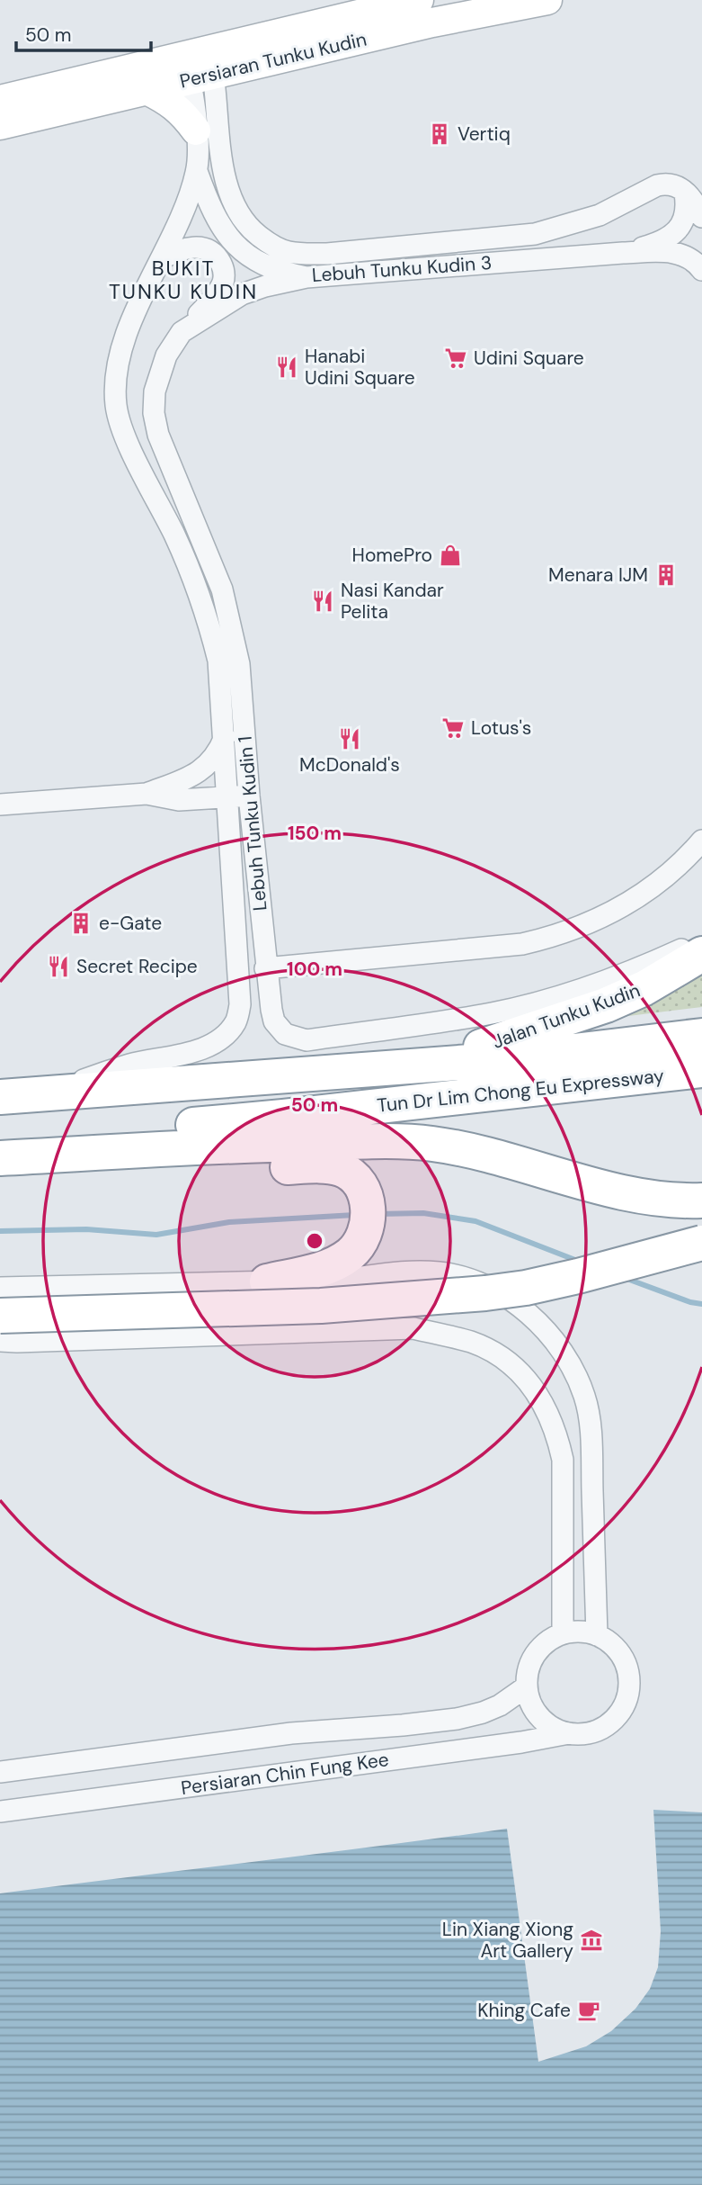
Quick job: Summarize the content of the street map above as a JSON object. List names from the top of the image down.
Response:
{
  "streets": {
    "highway": ["Jalan Tunku Kudin", "Tun Dr Lim Chong Eu Expressway"],
    "street": [
      "Persiaran Tunku Kudin",
      "Lebuh Tunku Kudin 3",
      "Lebuh Tunku Kudin 1",
      "Persiaran Chin Fung Kee"
    ]
  },
  "crossings": [
    ["Persiaran Tunku Kudin", "Lebuh Tunku Kudin 3"],
    ["Persiaran Tunku Kudin", "Lebuh Tunku Kudin 1"],
    ["Lebuh Tunku Kudin 3", "Lebuh Tunku Kudin 1"],
    ["Lebuh Tunku Kudin 1", "Tun Dr Lim Chong Eu Expressway"],
    ["Jalan Tunku Kudin", "Tun Dr Lim Chong Eu Expressway"]
  ],
  "districts": ["BUKIT TUNKU KUDIN"],
  "places": {
    "building": ["Vertiq", "Menara IJM", "e-Gate"],
    "supermarket": ["Udini Square", "Lotus's"],
    "restaurant": [
      "Hanabi Udini Square",
      "Nasi Kandar Pelita",
      "McDonald's",
      "Secret Recipe"
    ],
    "shop": ["HomePro"],
    "museum": ["Lin Xiang Xiong Art Gallery"],
    "cafe": ["Khing Cafe"]
  },
  "scale_bar": "50 m",
  "rings": ["150 m", "100 m", "50 m"]
}
